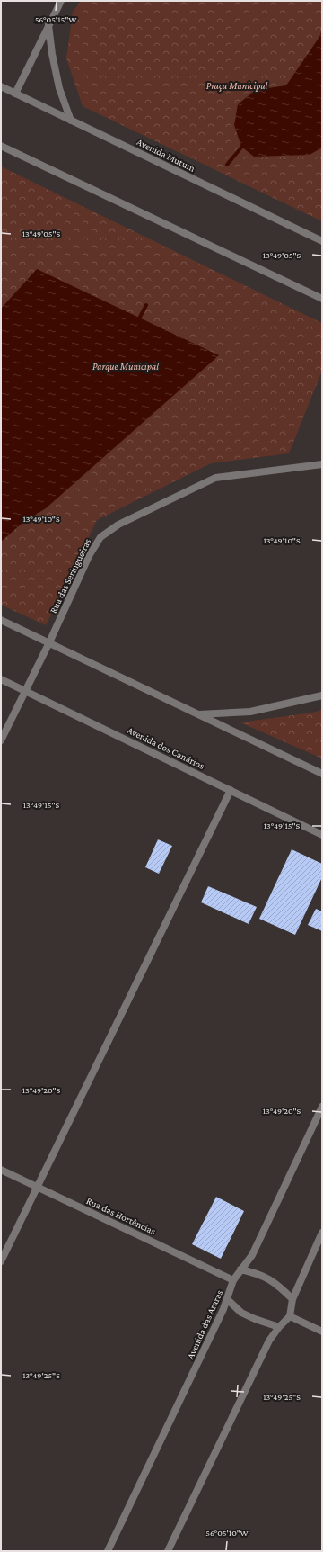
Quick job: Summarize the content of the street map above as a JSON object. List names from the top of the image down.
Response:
{
  "streets": {
    "street": [
      "Avenida Mutum",
      "Rua das Seringueiras",
      "Avenida dos Canários",
      "Rua das Hortências",
      "Avenida das Araras"
    ]
  },
  "crossings": [
    ["Rua das Seringueiras", "Avenida dos Canários"],
    ["Rua das Hortências", "Avenida das Araras"]
  ],
  "parks": ["Praça Municipal", "Parque Municipal"],
  "coordinates": [
    "56°05'15\"W",
    "13°49'05\"S",
    "13°49'10\"S",
    "13°49'15\"S",
    "13°49'20\"S",
    "13°49'25\"S",
    "56°05'10\"W"
  ]
}
